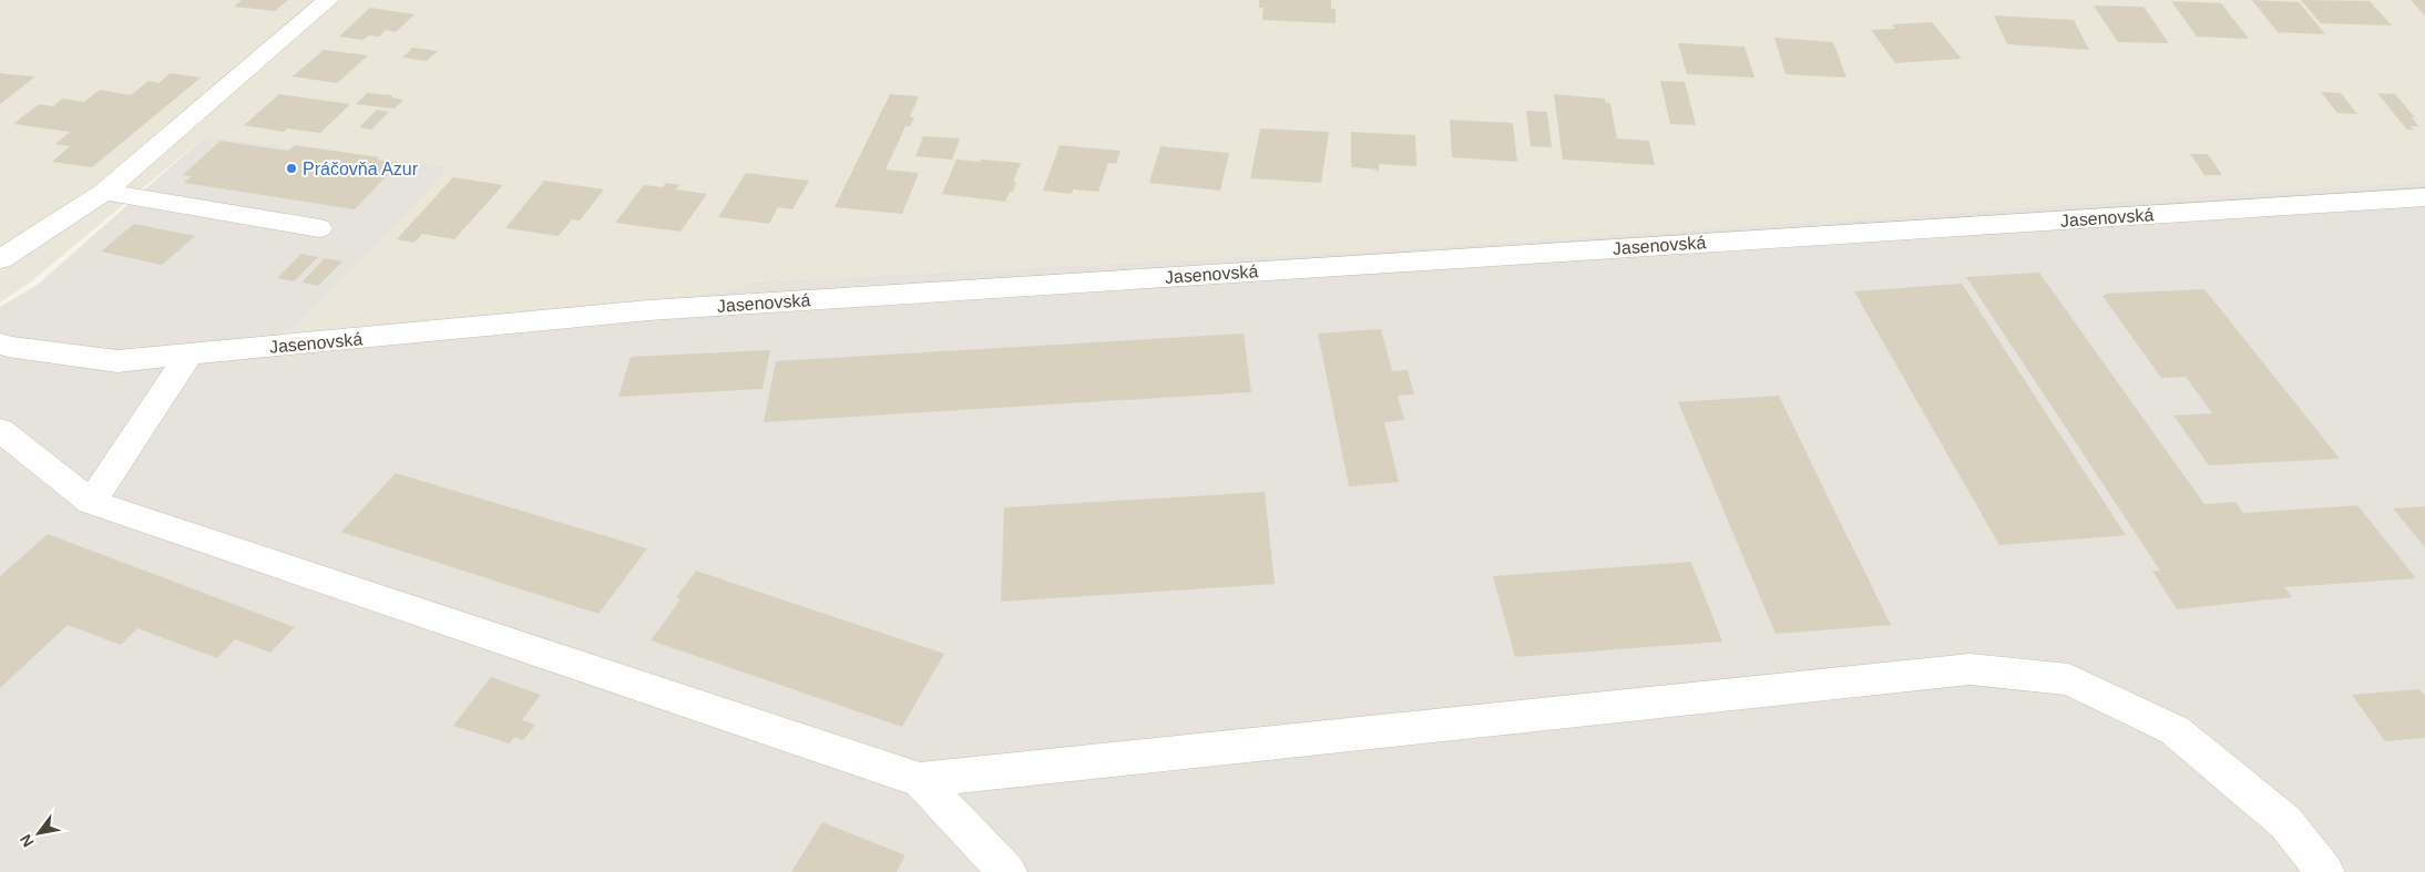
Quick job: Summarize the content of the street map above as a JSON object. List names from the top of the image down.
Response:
{
  "streets": {
    "street": ["Jasenovská"]
  },
  "places": ["Práčovňa Azur"],
  "north": "bottom left"
}
